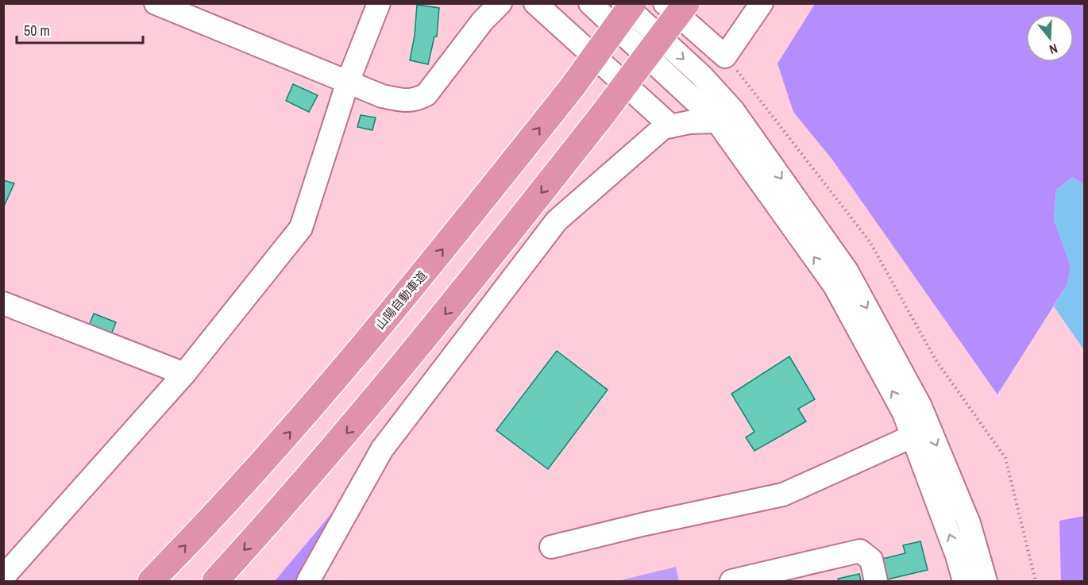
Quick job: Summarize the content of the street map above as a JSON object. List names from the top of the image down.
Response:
{
  "streets": {
    "highway": ["山陽自動車道"]
  },
  "scale_bar": "50 m",
  "north": "bottom"
}
